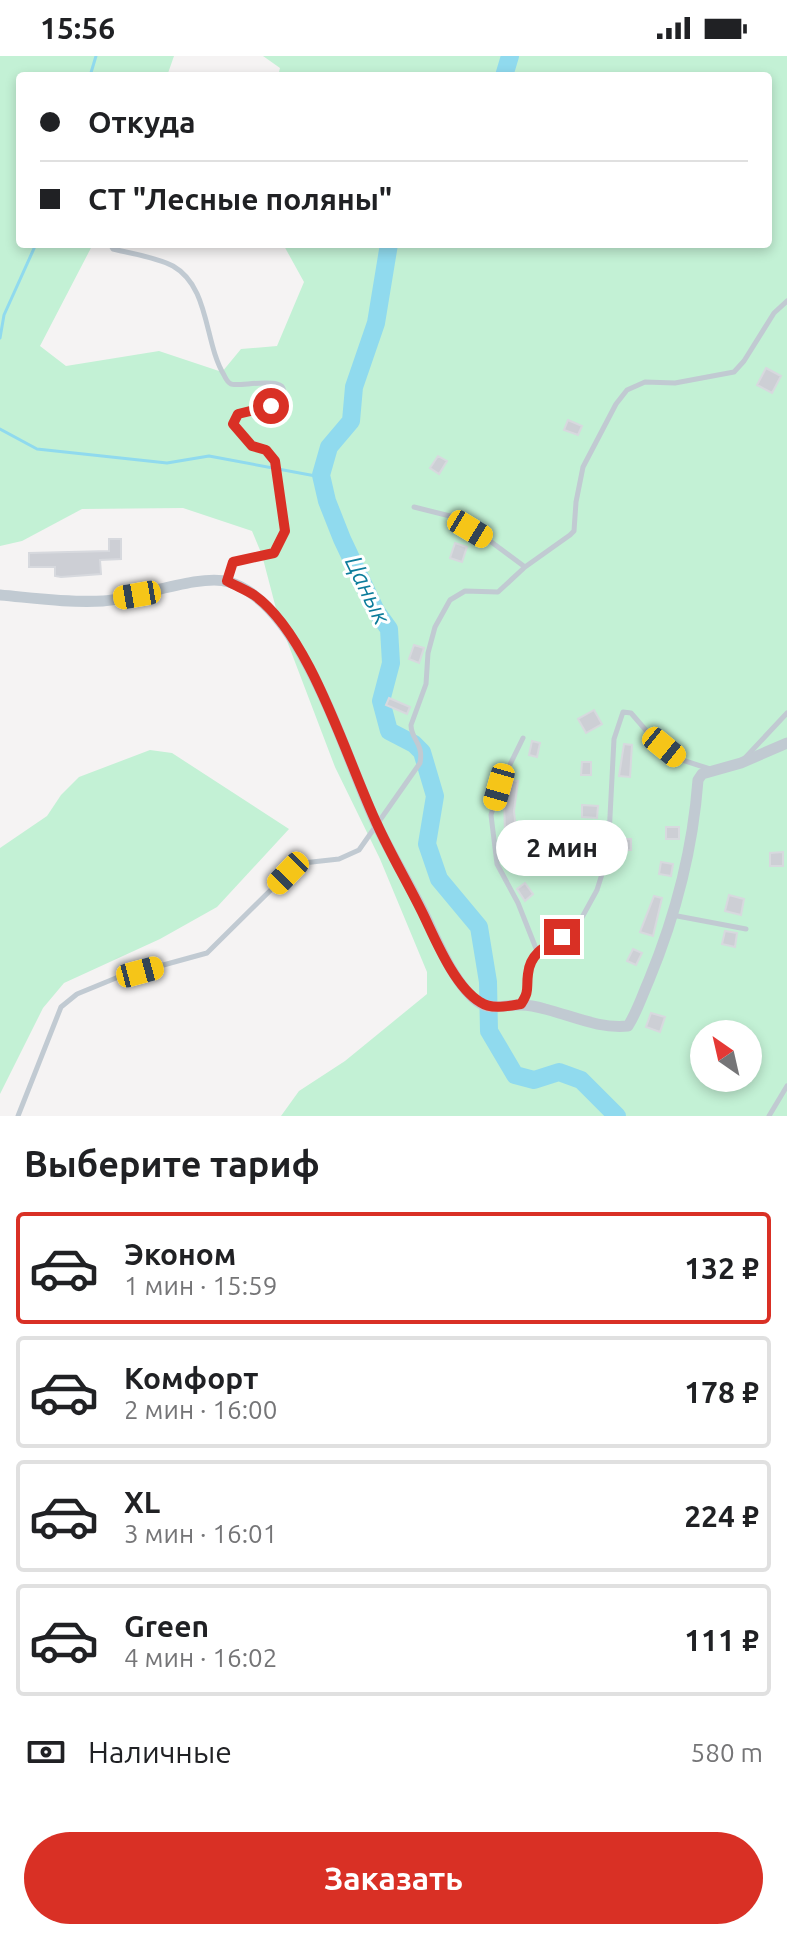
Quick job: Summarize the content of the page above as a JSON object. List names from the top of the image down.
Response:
{
  "water": ["Цанык"],
  "north": "top left",
  "page": {
    "status": "15:56",
    "banner": ["Откуда", "СТ \"Лесные поляны\""],
    "bubble": "2 мин",
    "heading": "Выберите тариф",
    "list": [
      {
        "name": "Эконом",
        "note": "1 мин · 15:59",
        "value": "132 ₽"
      },
      {
        "name": "Комфорт",
        "note": "2 мин · 16:00",
        "value": "178 ₽"
      },
      {
        "name": "XL",
        "note": "3 мин · 16:01",
        "value": "224 ₽"
      },
      {
        "name": "Green",
        "note": "4 мин · 16:02",
        "value": "111 ₽"
      }
    ],
    "pay": ["Наличные", "580 m"],
    "buttons": "Заказать"
  }
}
